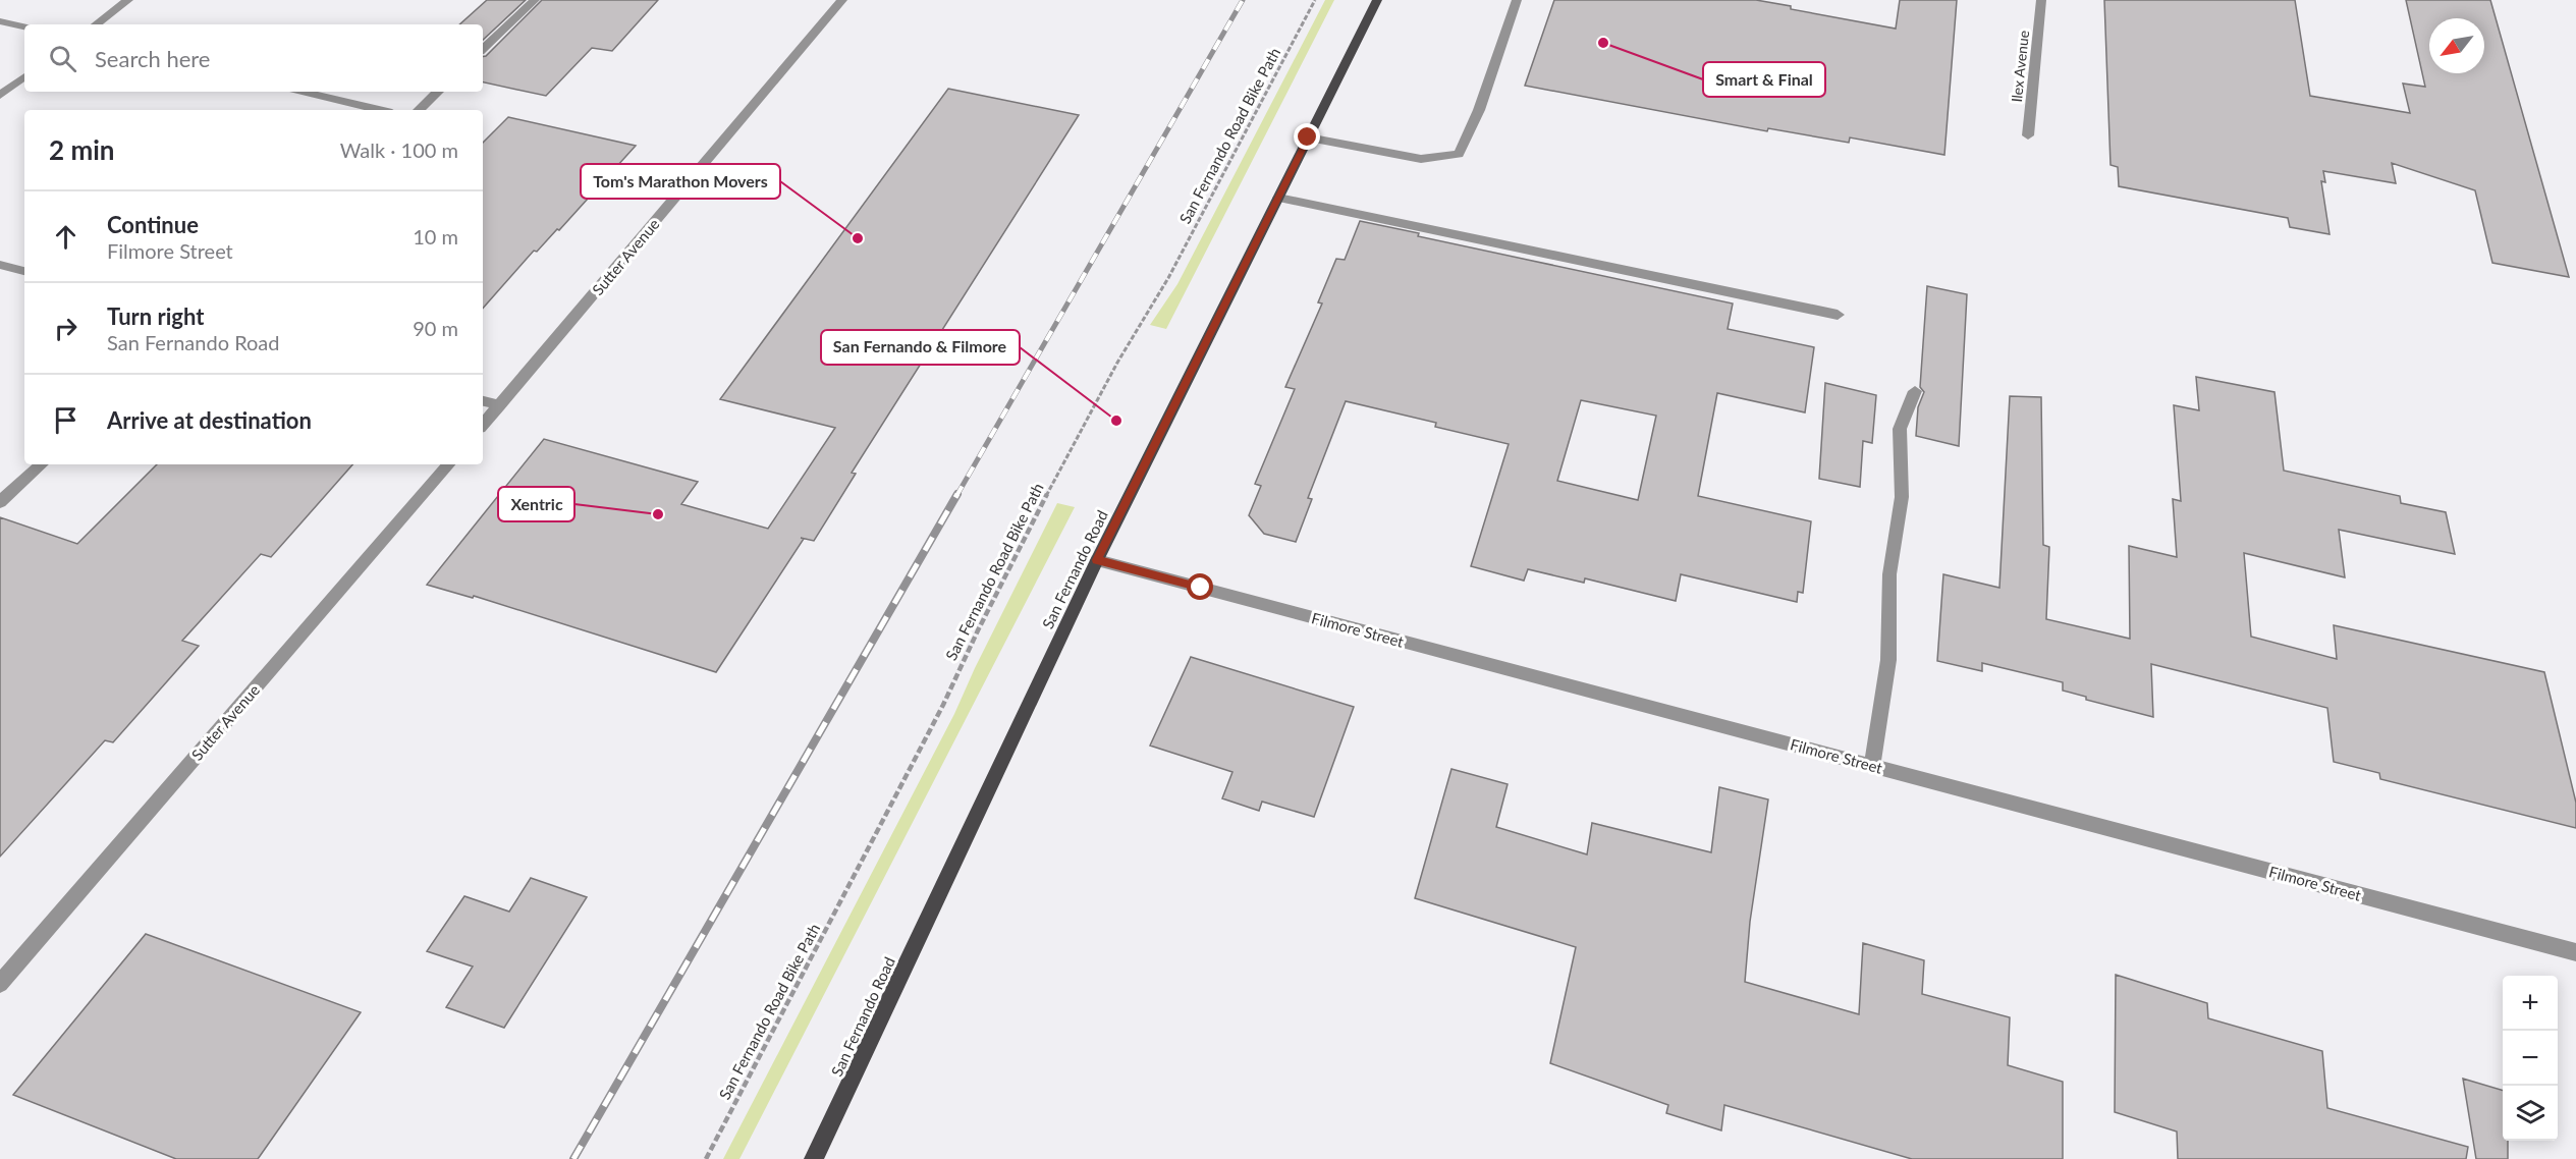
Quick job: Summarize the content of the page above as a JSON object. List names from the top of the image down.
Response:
{
  "streets": {
    "main road": ["San Fernando Road"],
    "street": ["Ilex Avenue", "Sutter Avenue", "Filmore Street"],
    "path": ["San Fernando Road Bike Path"]
  },
  "crossings": [
    ["San Fernando Road", "Filmore Street"]
  ],
  "places": [
    "Smart & Final",
    "Tom's Marathon Movers",
    "San Fernando & Filmore",
    "Xentric"
  ],
  "north": "bottom left",
  "page": {
    "search": "Search here",
    "heading": ["2 min", "Walk · 100 m"],
    "list": [
      ["Continue", "Filmore Street", "10 m"],
      ["Turn right", "San Fernando Road", "90 m"],
      "Arrive at destination"
    ],
    "map_buttons": ["+", "−"]
  }
}
